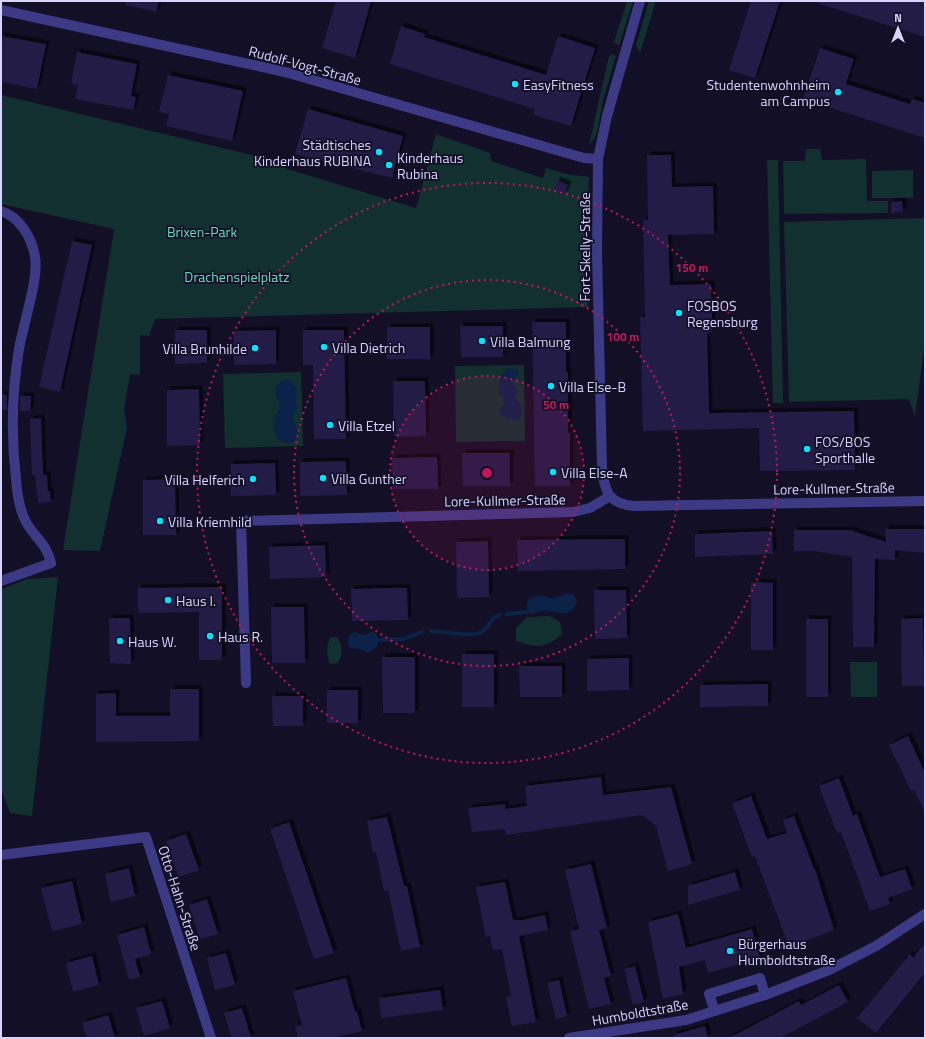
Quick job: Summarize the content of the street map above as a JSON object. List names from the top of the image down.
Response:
{
  "streets": {
    "street": [
      "Rudolf-Vogt-Straße",
      "Fort-Skelly-Straße",
      "Lore-Kullmer-Straße",
      "Otto-Hahn-Straße",
      "Humboldtstraße"
    ]
  },
  "crossings": [
    ["Rudolf-Vogt-Straße", "Fort-Skelly-Straße"],
    ["Fort-Skelly-Straße", "Lore-Kullmer-Straße"]
  ],
  "parks": ["Brixen-Park", "Drachenspielplatz"],
  "places": [
    "EasyFitness",
    "Studentenwohnheim am Campus",
    "Städtisches Kinderhaus RUBINA",
    "Kinderhaus Rubina",
    "FOSBOS Regensburg",
    "Villa Balmung",
    "Villa Dietrich",
    "Villa Brunhilde",
    "Villa Else-B",
    "Villa Etzel",
    "FOS/BOS Sporthalle",
    "Villa Else-A",
    "Villa Gunther",
    "Villa Helferich",
    "Villa Kriemhild",
    "Haus I.",
    "Haus R.",
    "Haus W.",
    "Bürgerhaus Humboldtstraße"
  ],
  "north": "top",
  "rings": ["150 m", "100 m", "50 m"]
}
